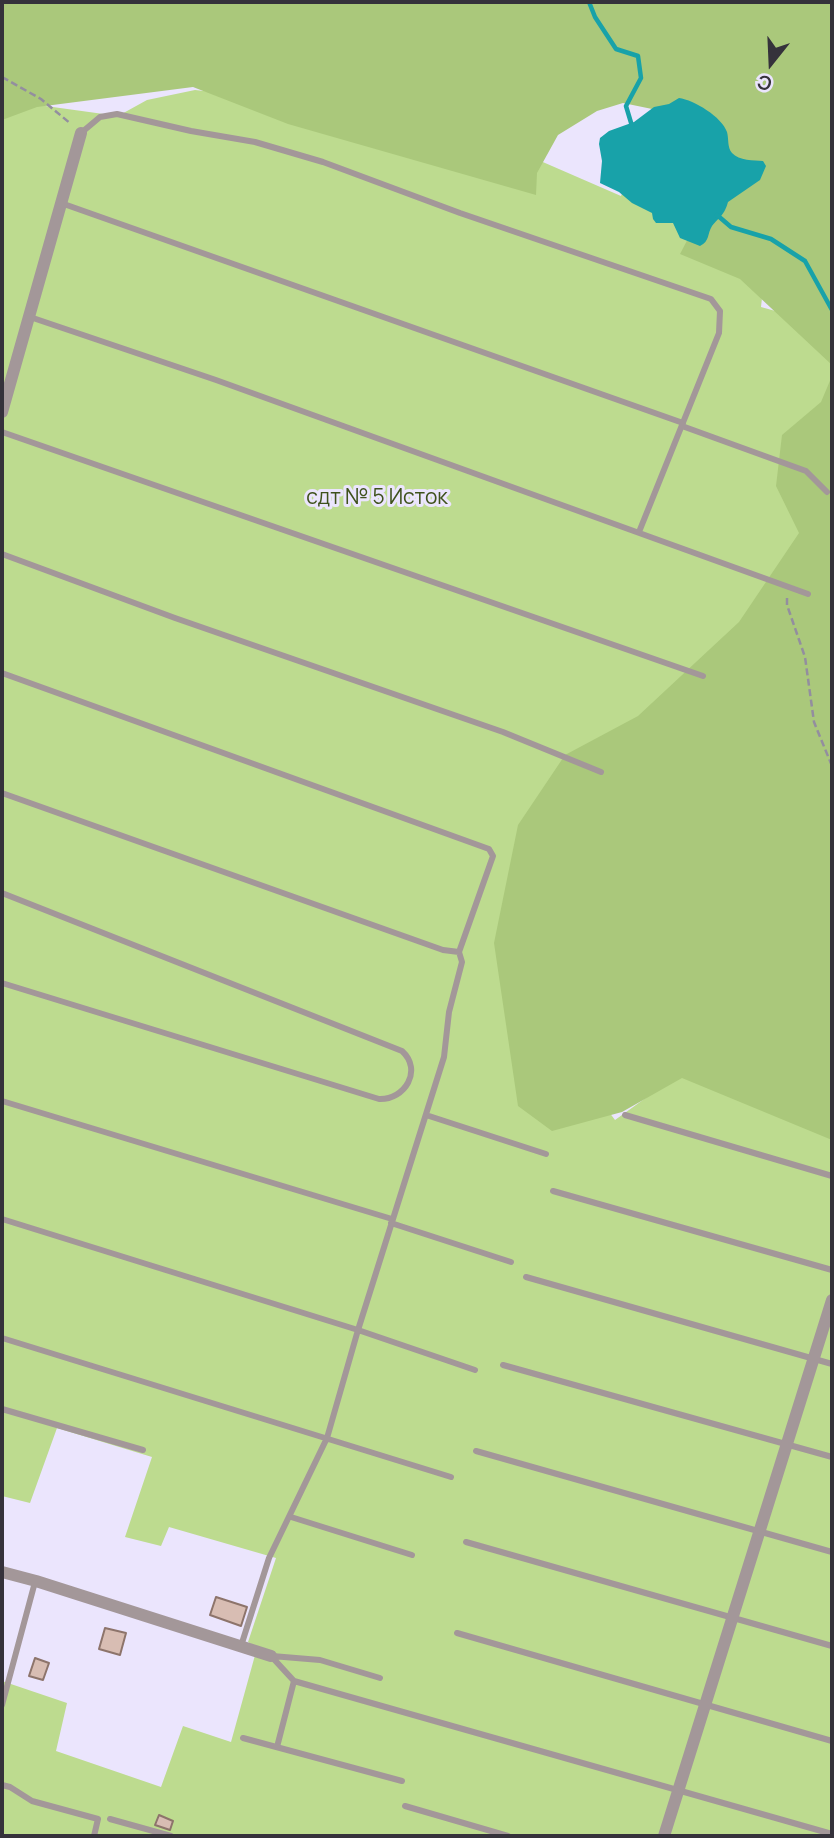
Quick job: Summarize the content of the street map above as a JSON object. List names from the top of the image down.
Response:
{
  "parks": ["сдт № 5 Исток"],
  "north": "bottom"
}
